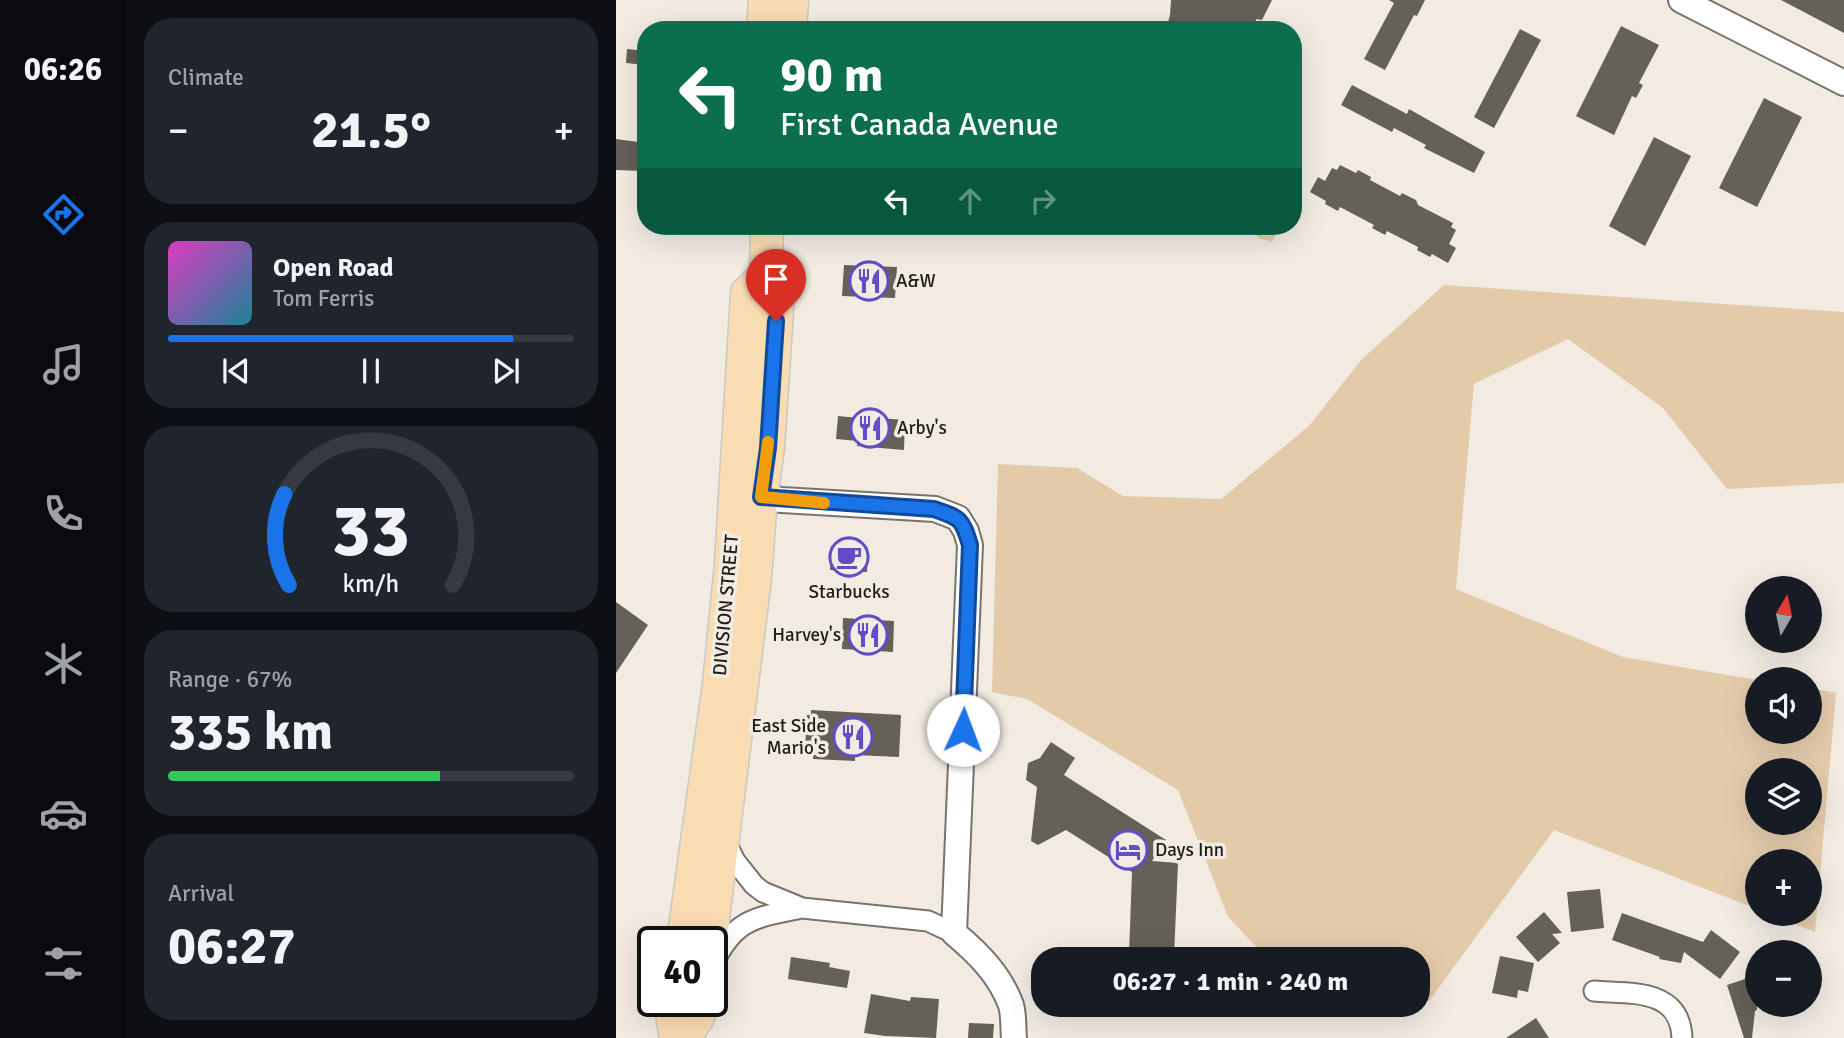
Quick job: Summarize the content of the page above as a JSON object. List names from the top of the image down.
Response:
{
  "streets": {
    "main road": ["DIVISION STREET"]
  },
  "places": {
    "restaurant": [
      "A&W",
      "Arby's",
      "Harvey's",
      "East Side Mario's"
    ],
    "cafe": ["Starbucks"],
    "hotel": ["Days Inn"]
  },
  "north": "top",
  "page": {
    "tabs": "06:26",
    "tile": [
      "Climate",
      ["Range · 67%", "335 km"],
      ["Arrival", "06:27"]
    ],
    "turn": ["90 m", "First Canada Avenue"],
    "heat": ["−", "21.5°", "+"],
    "song": ["Open Road", "Tom Ferris"],
    "map_buttons": ["+", "−"],
    "limit": "40",
    "trip": "06:27 · 1 min · 240 m",
    "gauge": ["33", "km/h"]
  }
}
